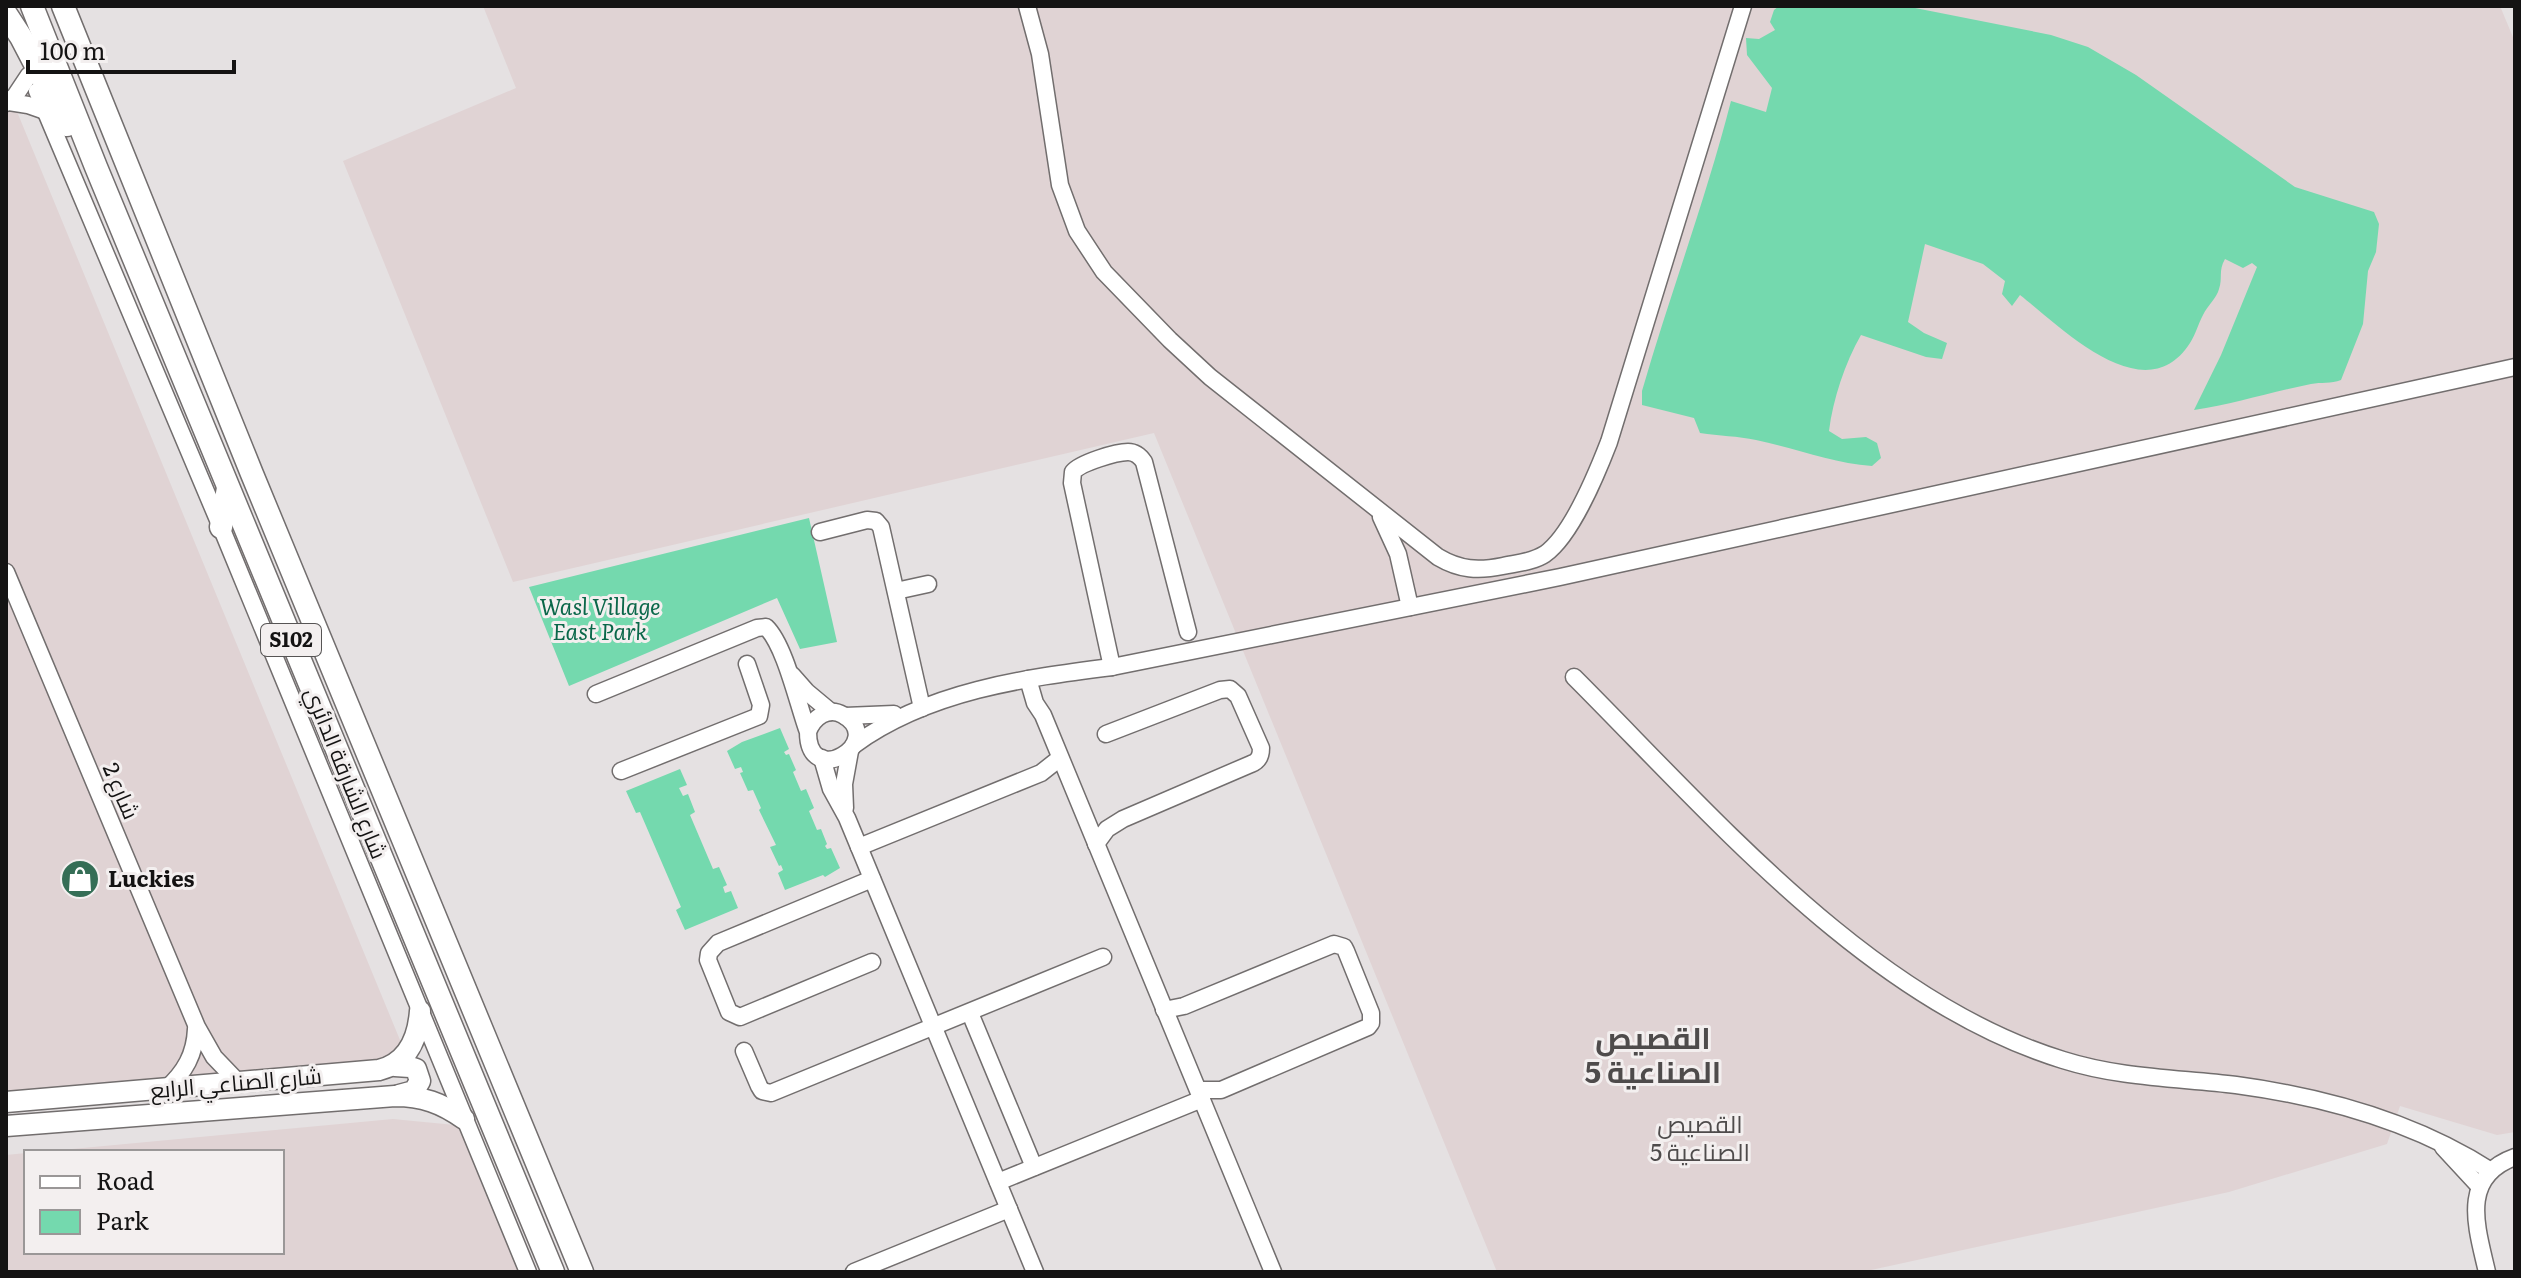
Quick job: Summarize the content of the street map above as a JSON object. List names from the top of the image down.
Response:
{
  "streets": {
    "highway": ["S102", "شارع الشارقة الدائري"],
    "main road": ["شارع الصناعي الرابع"],
    "street": ["شارع 2"]
  },
  "crossings": [
    ["شارع 2", "شارع الصناعي الرابع"]
  ],
  "districts": ["القصيص الصناعية 5", "القصيص الصناعية 5"],
  "parks": ["Wasl Village East Park"],
  "places": {
    "shop": ["Luckies"]
  },
  "legend": ["Road", "Park"],
  "scale_bar": "100 m"
}
